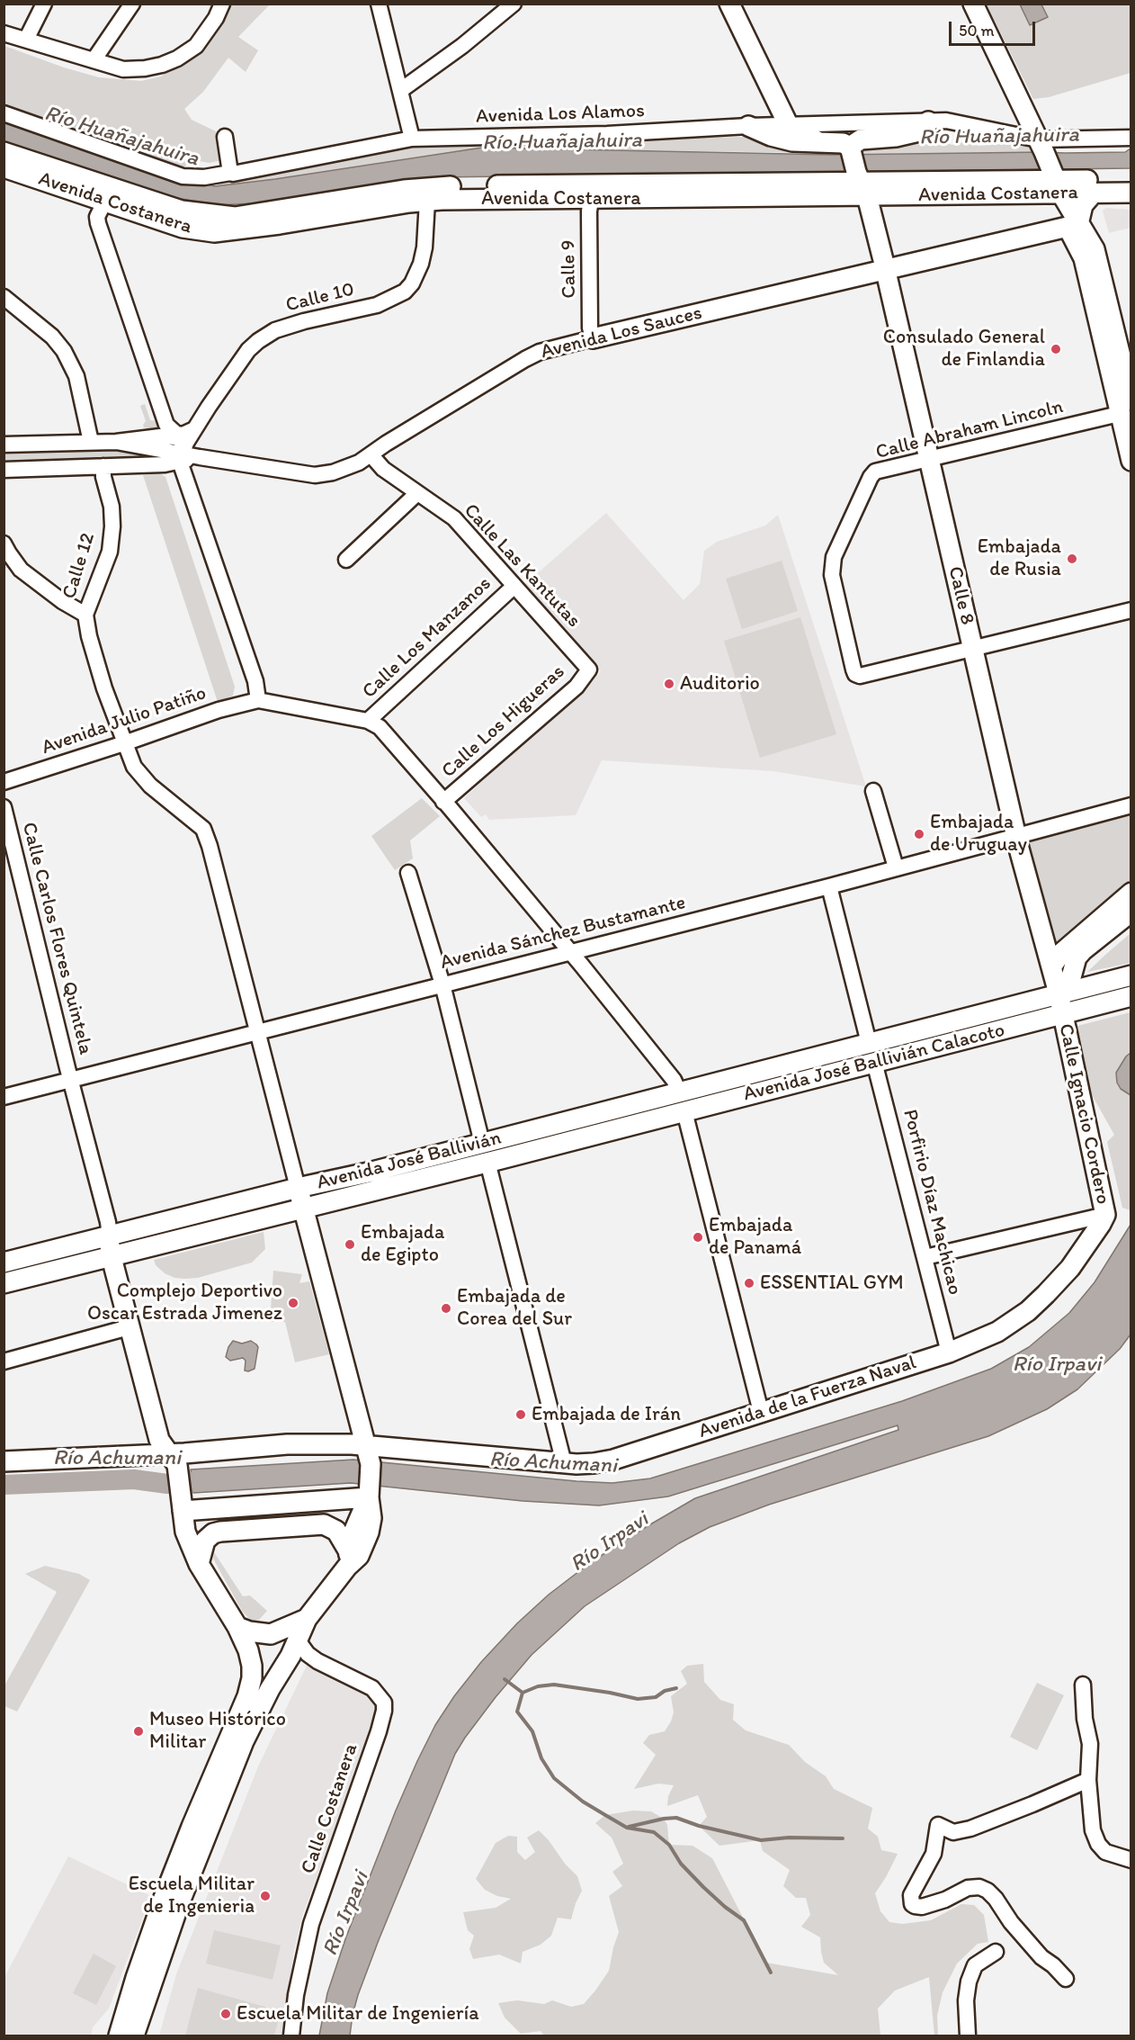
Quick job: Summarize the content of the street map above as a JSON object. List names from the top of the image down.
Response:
{
  "streets": {
    "main road": [
      "Avenida Costanera",
      "Avenida Los Sauces",
      "Calle 8",
      "Avenida José Ballivián Calacoto",
      "Calle Ignacio Cordero",
      "Avenida José Ballivián",
      "Avenida de la Fuerza Naval"
    ],
    "street": [
      "Avenida Los Alamos",
      "Calle 9",
      "Calle 10",
      "Calle Abraham Lincoln",
      "Calle 12",
      "Calle Las Kantutas",
      "Calle Los Manzanos",
      "Avenida Julio Patiño",
      "Calle Los Higueras",
      "Avenida Sánchez Bustamante",
      "Calle Carlos Flores Quintela",
      "Porfirio Díaz Machicao",
      "Calle Costanera"
    ]
  },
  "crossings": [
    ["Avenida Costanera", "Calle 9"],
    ["Avenida Costanera", "Calle 10"],
    ["Avenida Costanera", "Calle 8"],
    ["Calle 9", "Avenida Los Sauces"],
    ["Calle 10", "Avenida Los Sauces"],
    ["Avenida Los Sauces", "Calle Las Kantutas"],
    ["Avenida Los Sauces", "Calle 8"],
    ["Calle Abraham Lincoln", "Calle 8"],
    ["Calle 12", "Avenida Julio Patiño"],
    ["Calle 12", "Avenida Sánchez Bustamante"],
    ["Calle 12", "Avenida José Ballivián"],
    ["Calle Las Kantutas", "Calle Los Manzanos"],
    ["Calle Las Kantutas", "Calle Los Higueras"],
    ["Calle 8", "Avenida Sánchez Bustamante"],
    ["Calle 8", "Avenida José Ballivián Calacoto"],
    ["Calle 8", "Calle Ignacio Cordero"],
    ["Avenida Sánchez Bustamante", "Calle Carlos Flores Quintela"],
    ["Calle Carlos Flores Quintela", "Avenida José Ballivián"],
    ["Avenida José Ballivián Calacoto", "Calle Ignacio Cordero"],
    ["Avenida José Ballivián Calacoto", "Avenida José Ballivián"],
    ["Avenida José Ballivián Calacoto", "Porfirio Díaz Machicao"],
    ["Calle Ignacio Cordero", "Avenida de la Fuerza Naval"],
    ["Porfirio Díaz Machicao", "Avenida de la Fuerza Naval"]
  ],
  "water": ["Río Huañajahuira", "Río Irpavi", "Río Achumani"],
  "places": [
    "Consulado General de Finlandia",
    "Embajada de Rusia",
    "Auditorio",
    "Embajada de Uruguay",
    "Embajada de Panamá",
    "Embajada de Egipto",
    "ESSENTIAL GYM",
    "Complejo Deportivo Oscar Estrada Jimenez",
    "Embajada de Corea del Sur",
    "Embajada de Irán",
    "Museo Histórico Militar",
    "Escuela Militar de Ingenieria",
    "Escuela Militar de Ingeniería"
  ],
  "scale_bar": "50 m"
}
